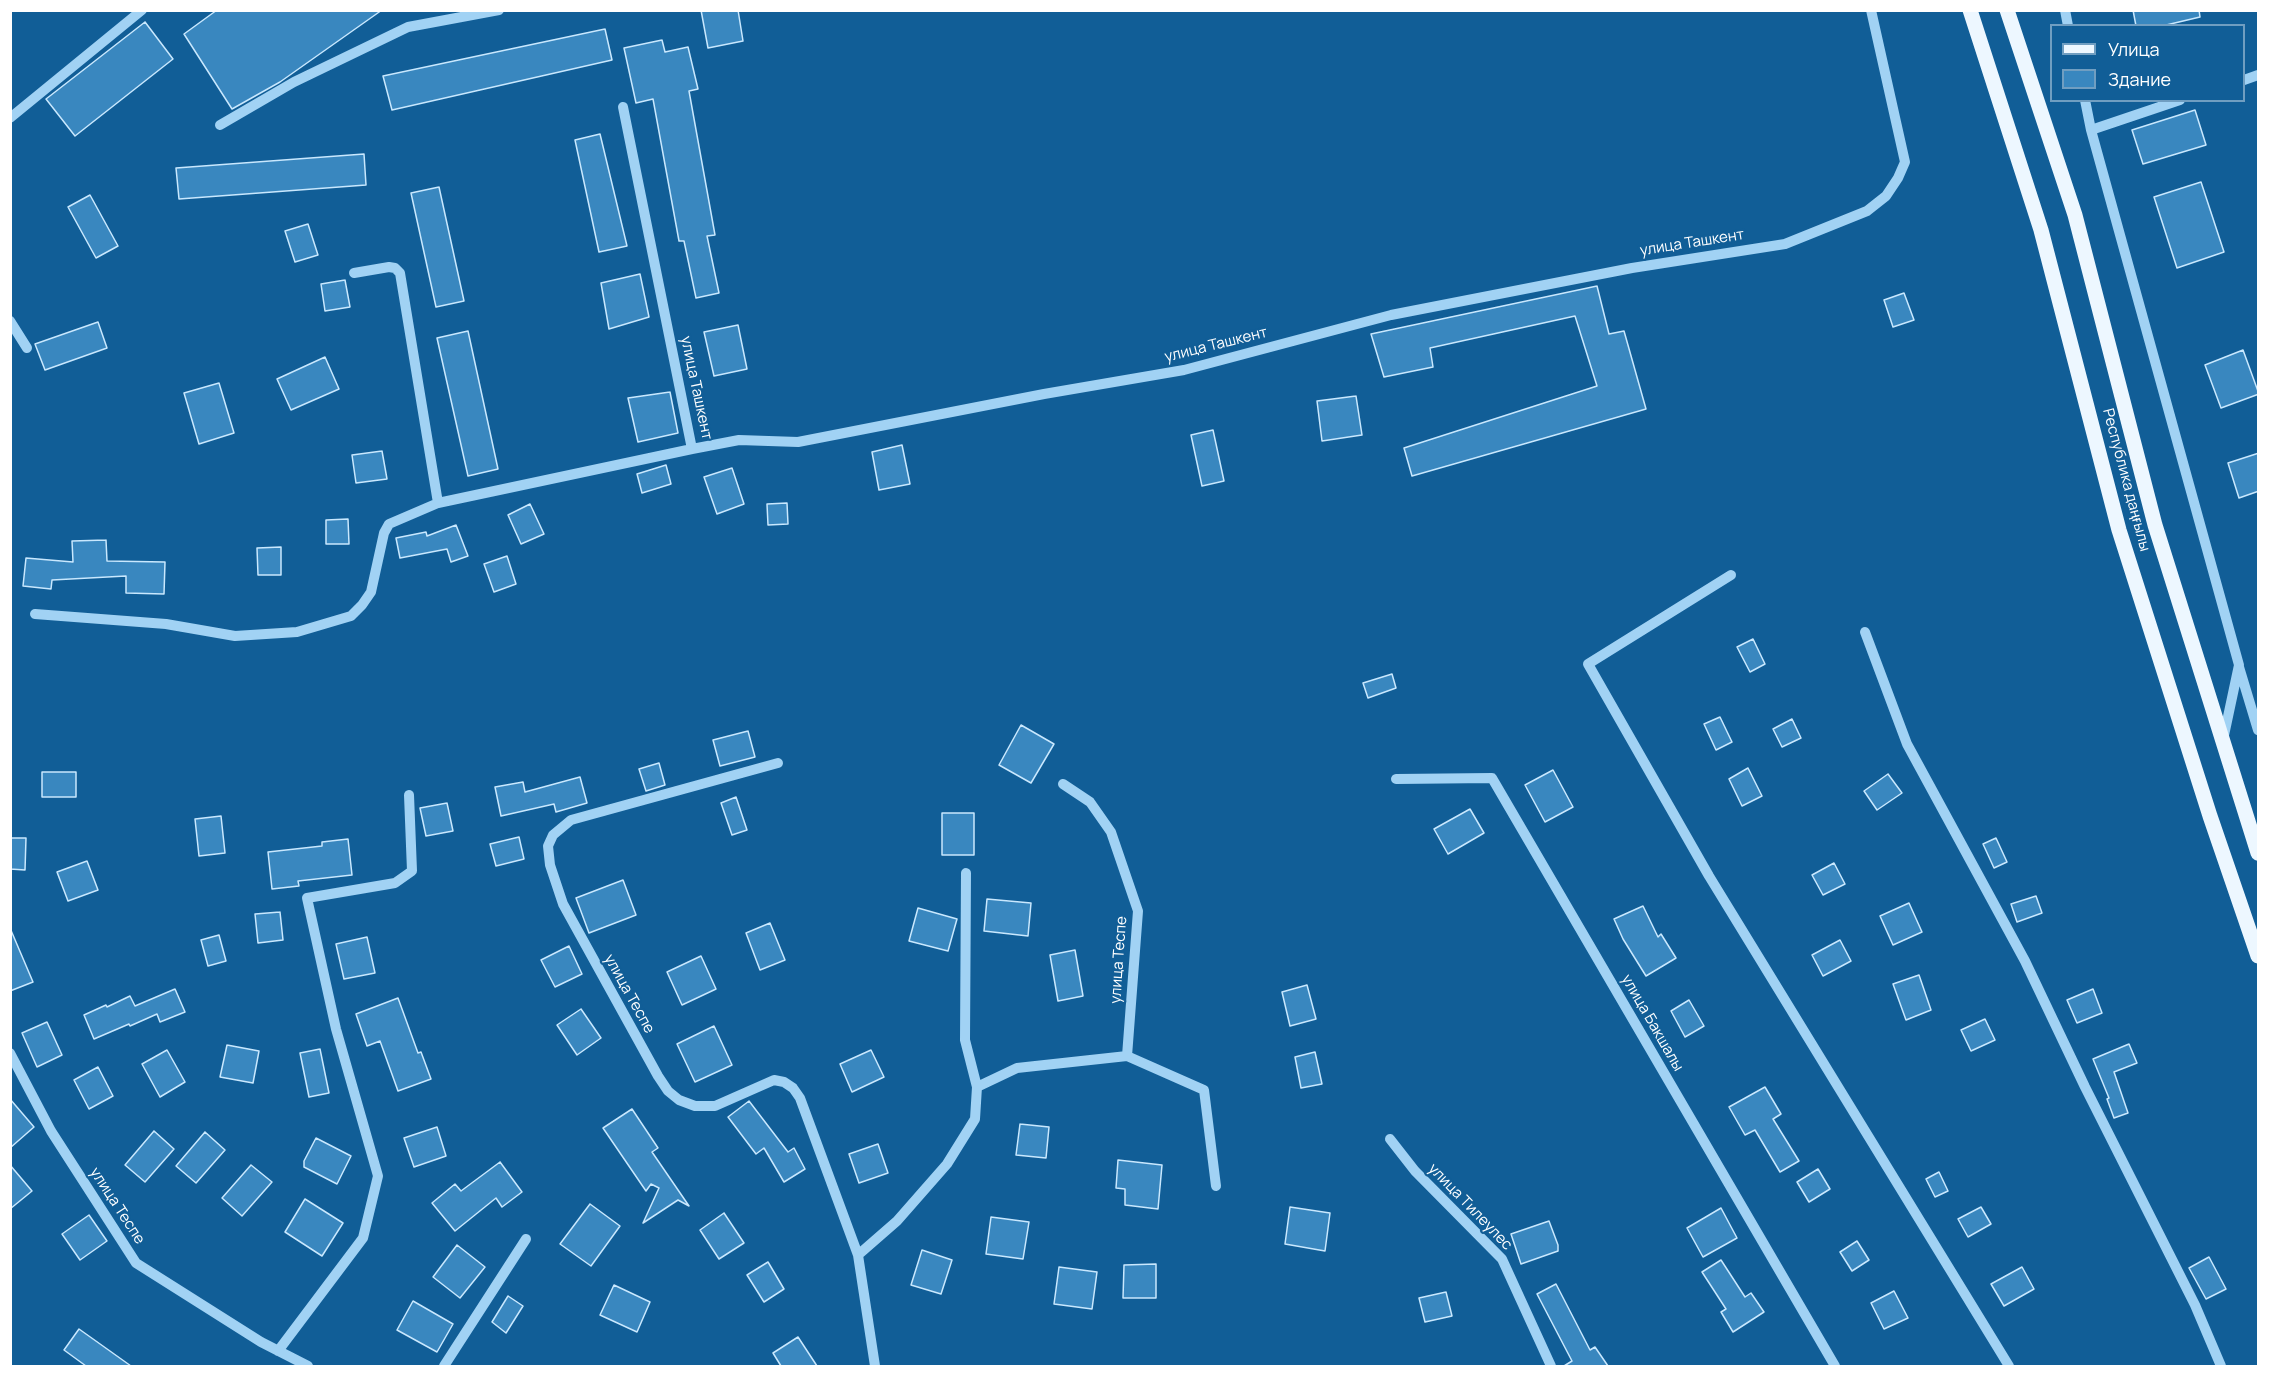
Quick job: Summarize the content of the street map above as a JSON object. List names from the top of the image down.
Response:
{
  "streets": {
    "main road": ["Республика даңғылы"],
    "street": [
      "улица Ташкент",
      "улица Теспе",
      "улица Бакшалы",
      "улица Тилеулес"
    ]
  },
  "legend": ["Улица", "Здание"]
}
